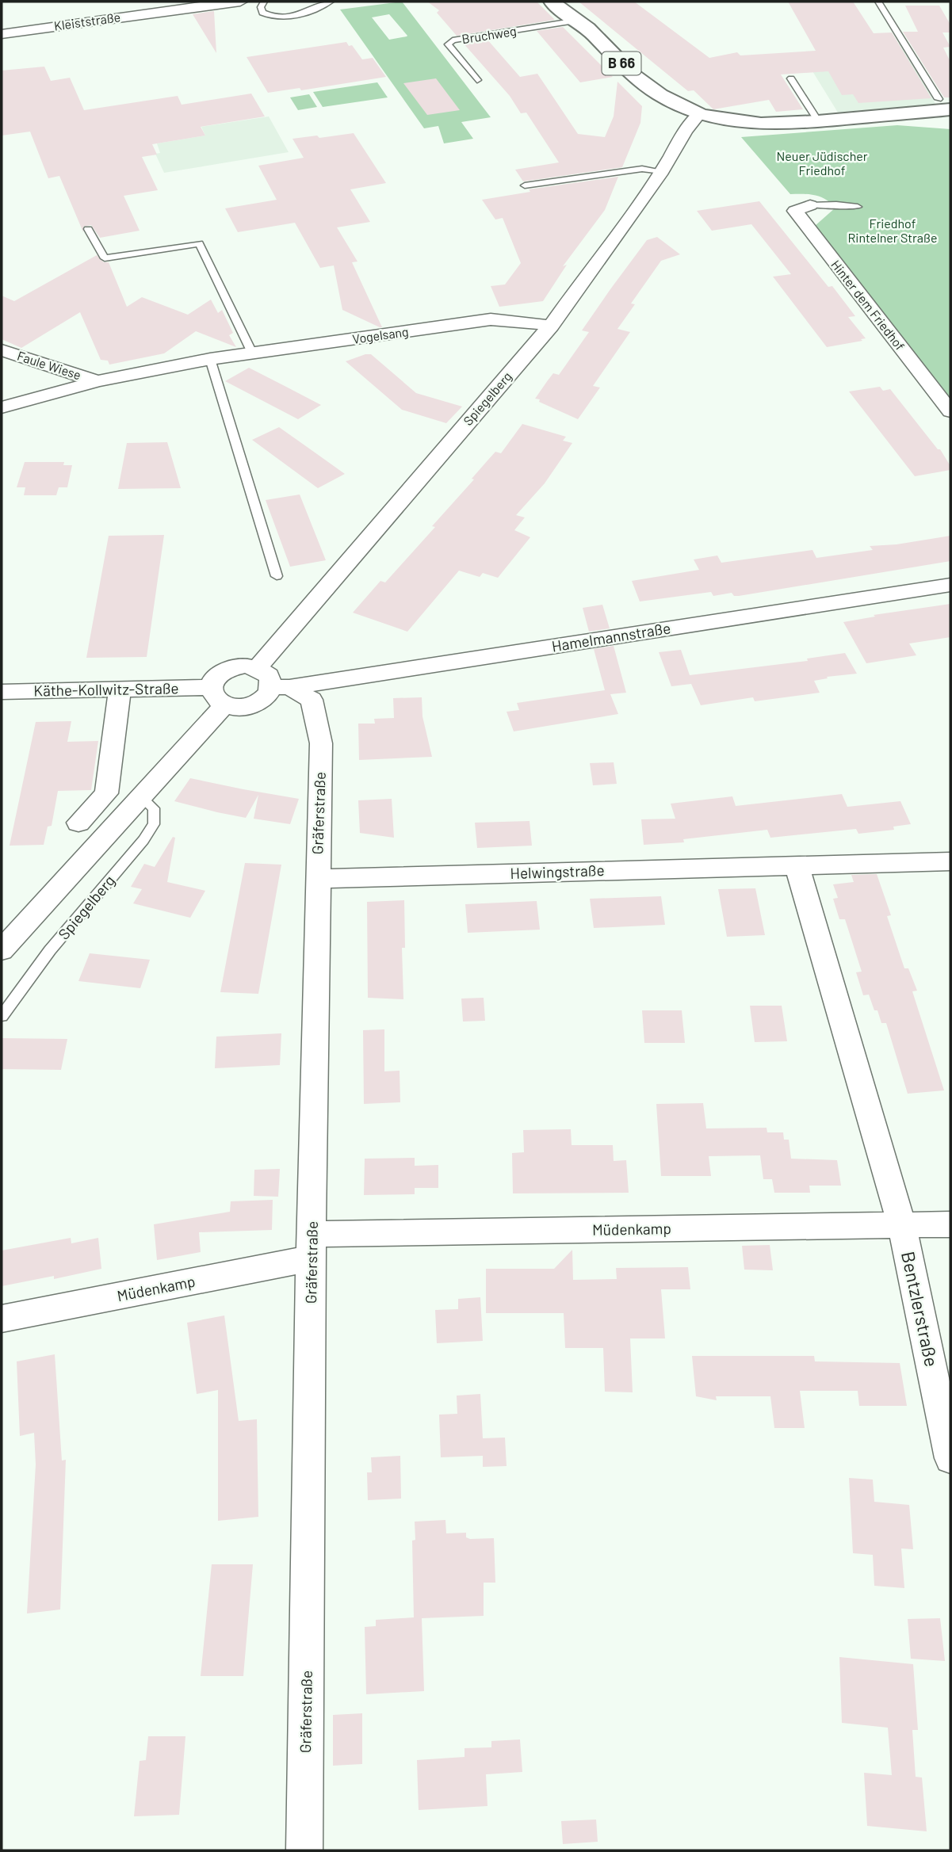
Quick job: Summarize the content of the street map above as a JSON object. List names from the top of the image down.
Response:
{
  "streets": {
    "main road": ["B 66"],
    "street": [
      "Kleiststraße",
      "Hinter dem Friedhof",
      "Vogelsang",
      "Faule Wiese",
      "Spiegelberg",
      "Hamelmannstraße",
      "Käthe-Kollwitz-Straße",
      "Gräferstraße",
      "Helwingstraße",
      "Müdenkamp",
      "Bentzlerstraße"
    ],
    "lane": ["Bruchweg"]
  },
  "crossings": [
    ["Bruchweg", "B 66"],
    ["B 66", "Spiegelberg"],
    ["Vogelsang", "Faule Wiese"],
    ["Vogelsang", "Spiegelberg"],
    ["Spiegelberg", "Käthe-Kollwitz-Straße"],
    ["Spiegelberg", "Gräferstraße"],
    ["Hamelmannstraße", "Käthe-Kollwitz-Straße"],
    ["Hamelmannstraße", "Gräferstraße"],
    ["Käthe-Kollwitz-Straße", "Gräferstraße"],
    ["Gräferstraße", "Helwingstraße"],
    ["Gräferstraße", "Müdenkamp"],
    ["Müdenkamp", "Bentzlerstraße"]
  ],
  "parks": ["Neuer Jüdischer Friedhof", "Friedhof Rintelner Straße"]
}
